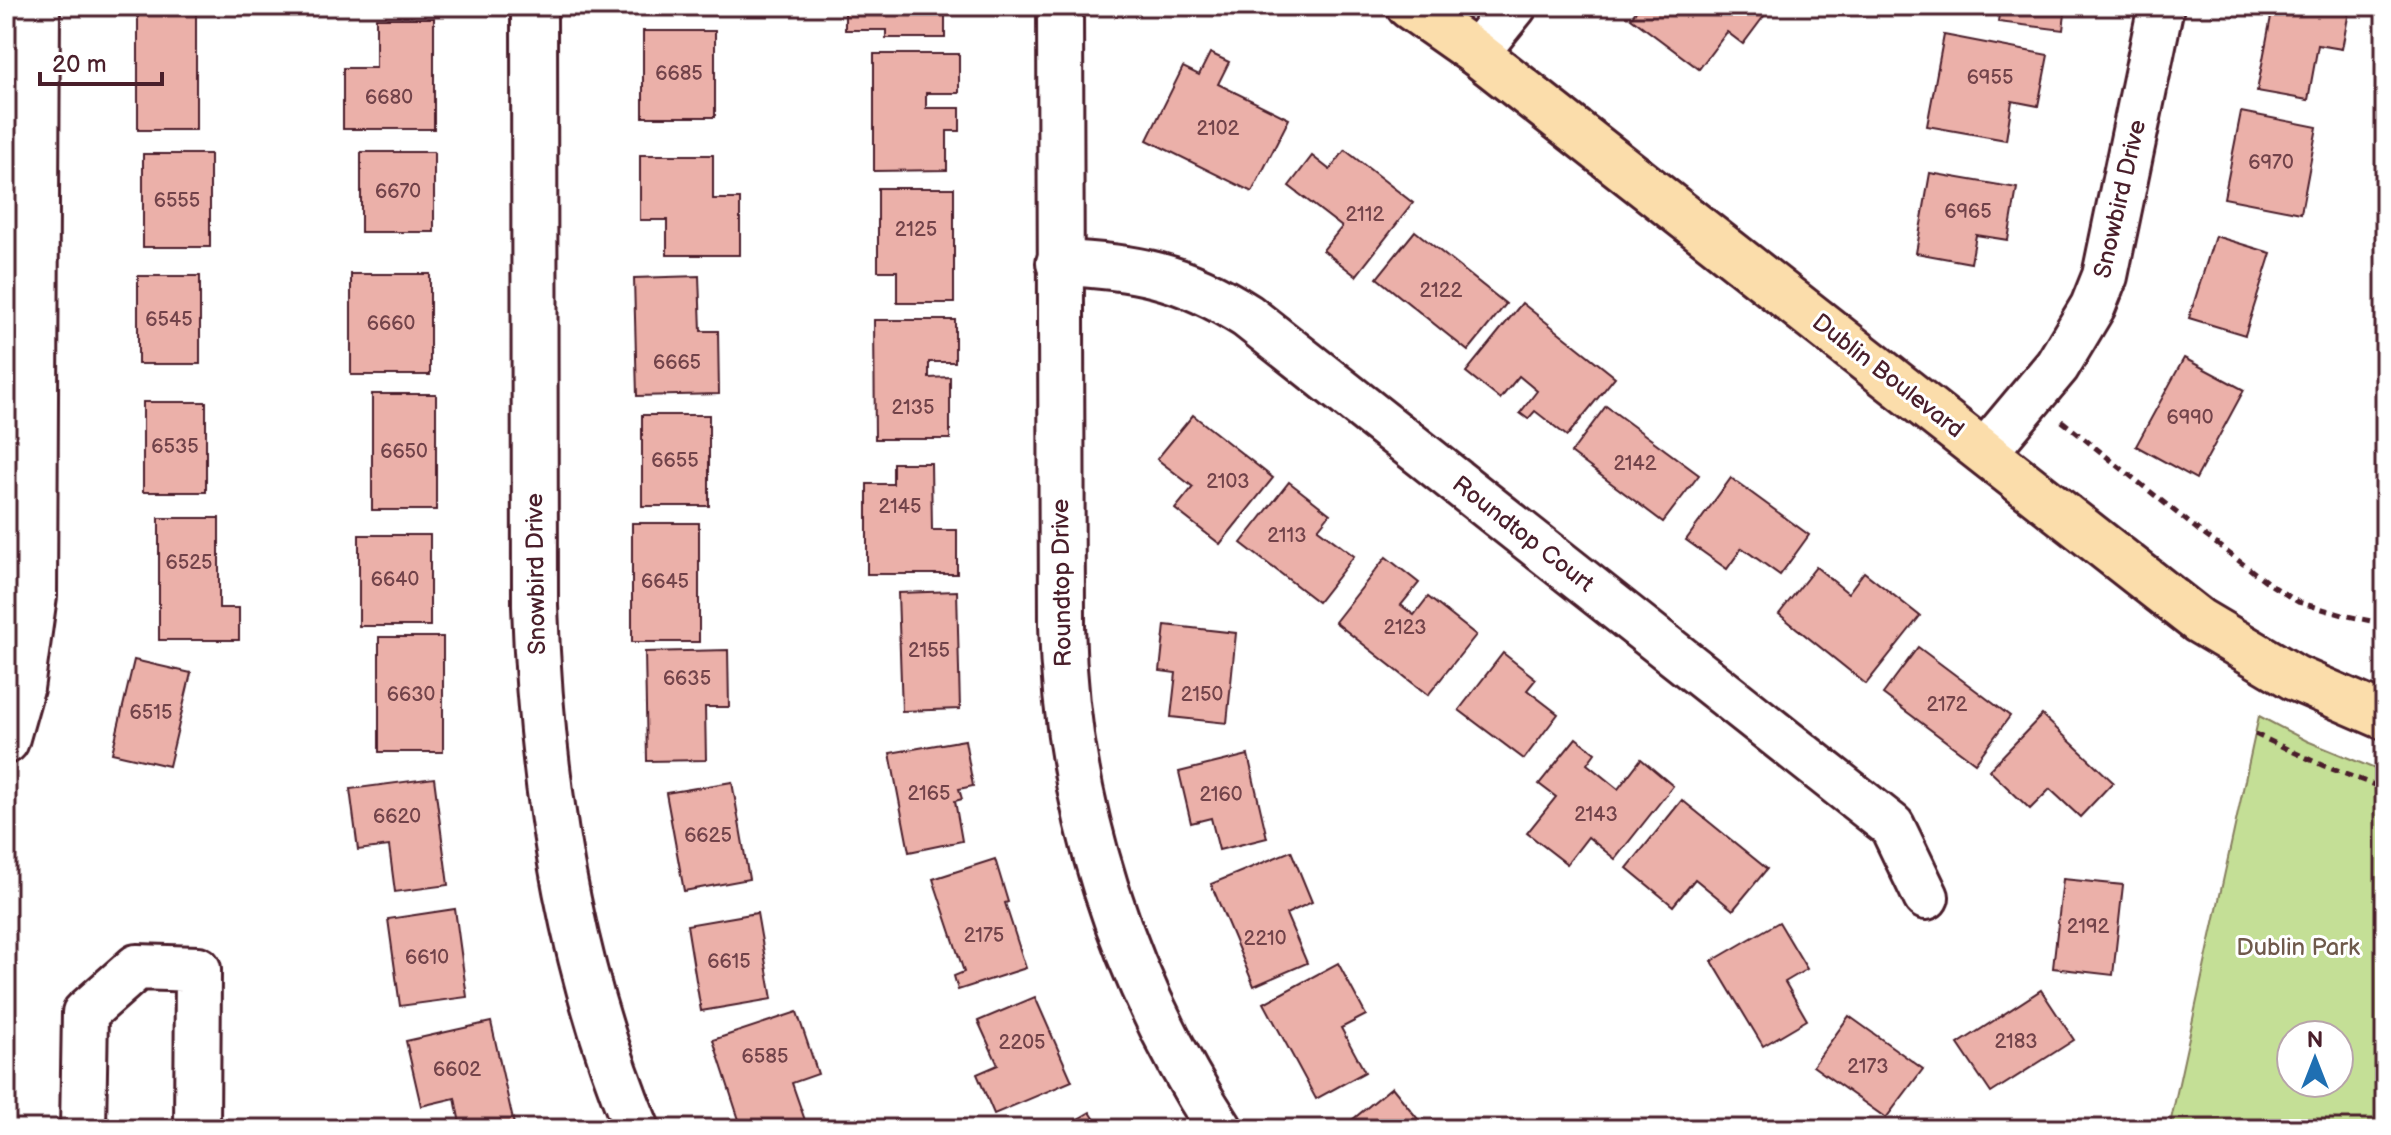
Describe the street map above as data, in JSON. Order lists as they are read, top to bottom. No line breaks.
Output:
{"streets":{"main road":["Dublin Boulevard"],"street":["Snowbird Drive","Roundtop Court","Roundtop Drive"]},"crossings":[["Snowbird Drive","Dublin Boulevard"],["Roundtop Court","Roundtop Drive"]],"parks":["Dublin Park"],"house_numbers":["6685","6955","6680","2102","6970","6670","6555","6965","2112","2125","2122","6545","6660","6665","2135","6990","6535","6650","6655","2142","2103","2145","2113","6525","6640","6645","2123","2155","6635","6630","2150","2172","6515","2165","2160","2143","6620","6625","2192","2175","2210","6610","6615","2183","2205","6585","2173","6602"],"scale_bar":"20 m","north":"top"}
